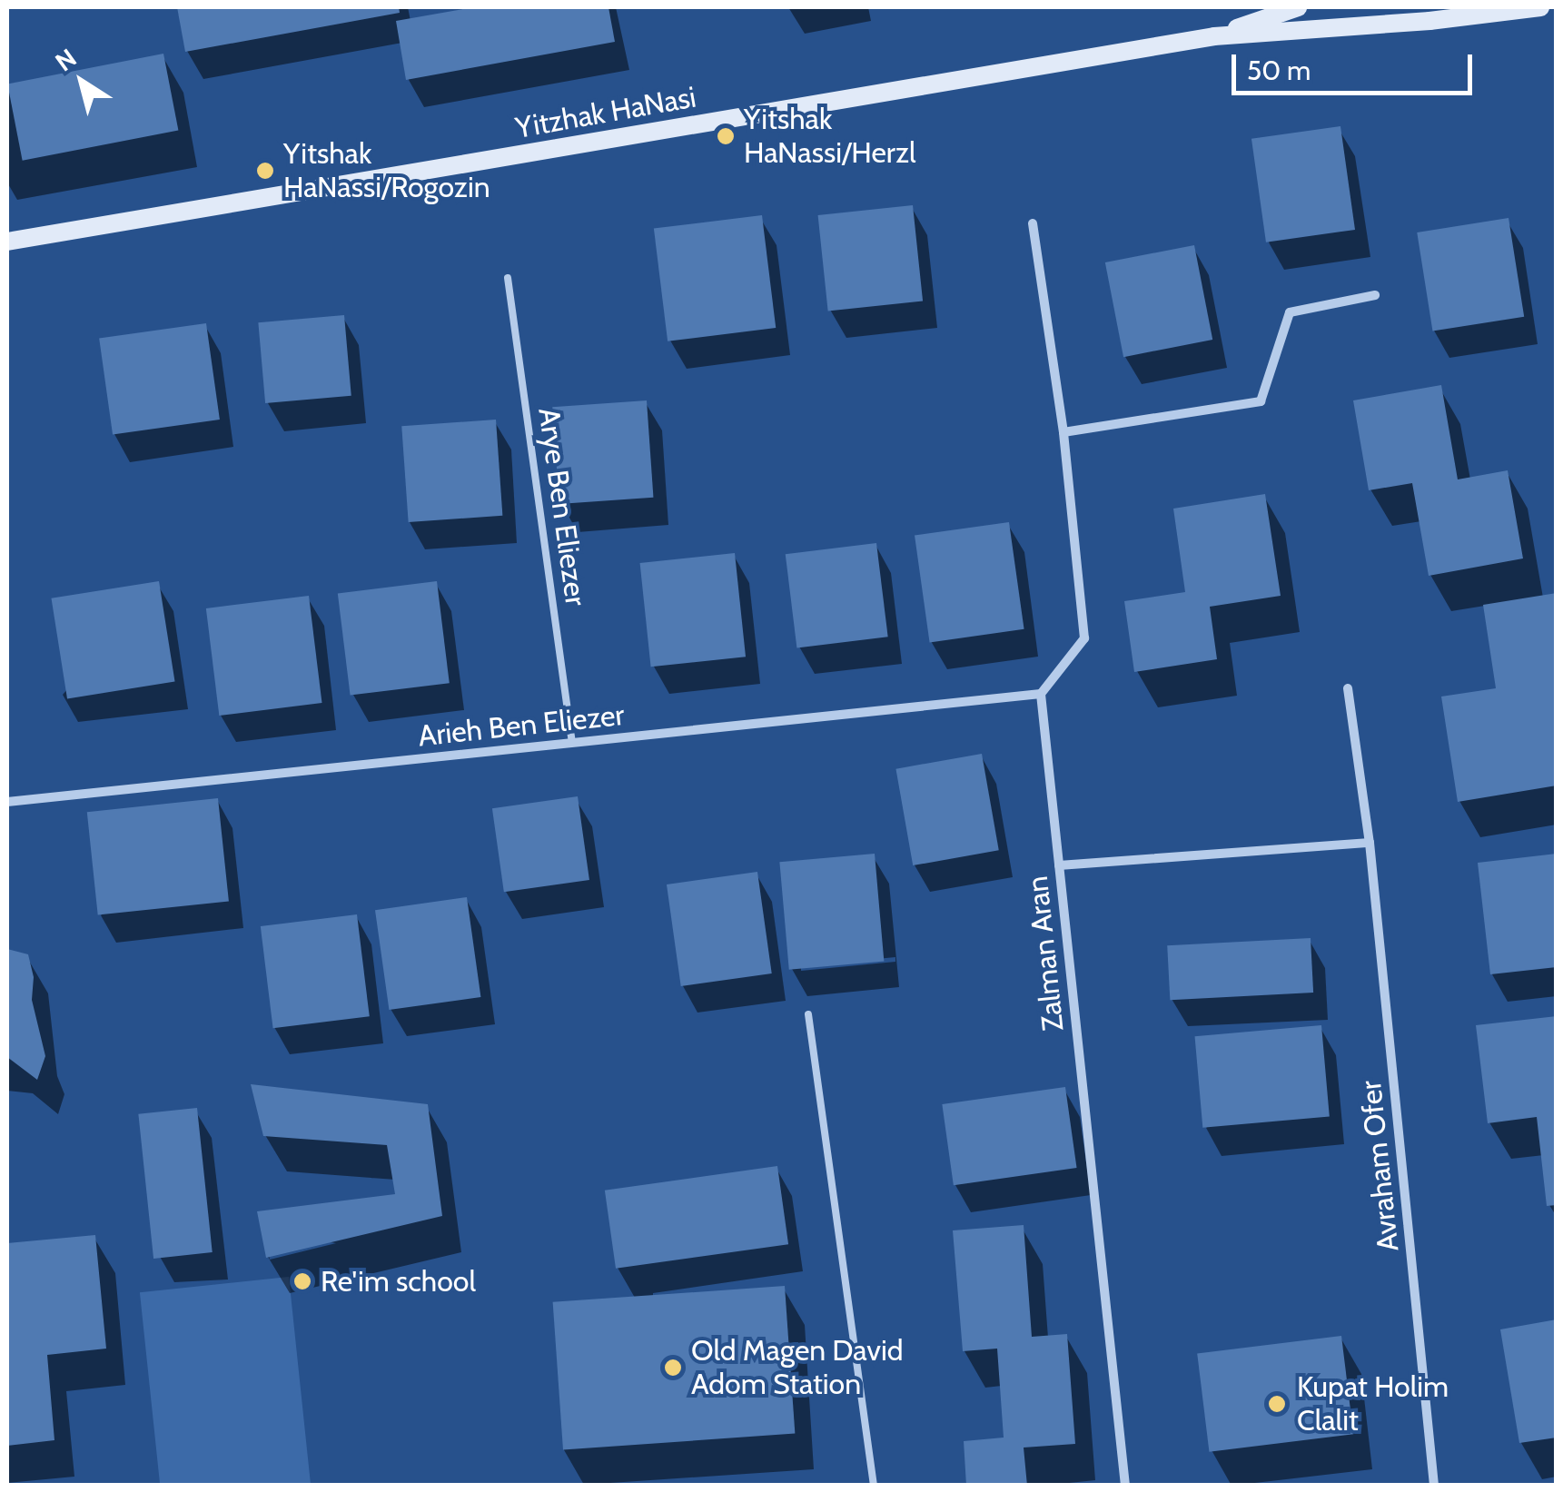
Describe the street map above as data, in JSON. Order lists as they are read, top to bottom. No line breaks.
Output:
{"streets":{"main road":["Yitzhak HaNasi"],"street":["Arieh Ben Eliezer","Zalman Aran","Avraham Ofer"],"lane":["Arye Ben Eliezer"]},"crossings":[["Arye Ben Eliezer","Arieh Ben Eliezer"],["Arieh Ben Eliezer","Zalman Aran"]],"places":["Yitshak HaNassi/Herzl","Yitshak HaNassi/Rogozin","Re'im school","Old Magen David Adom Station","Kupat Holim Clalit"],"scale_bar":"50 m","north":"top left"}
